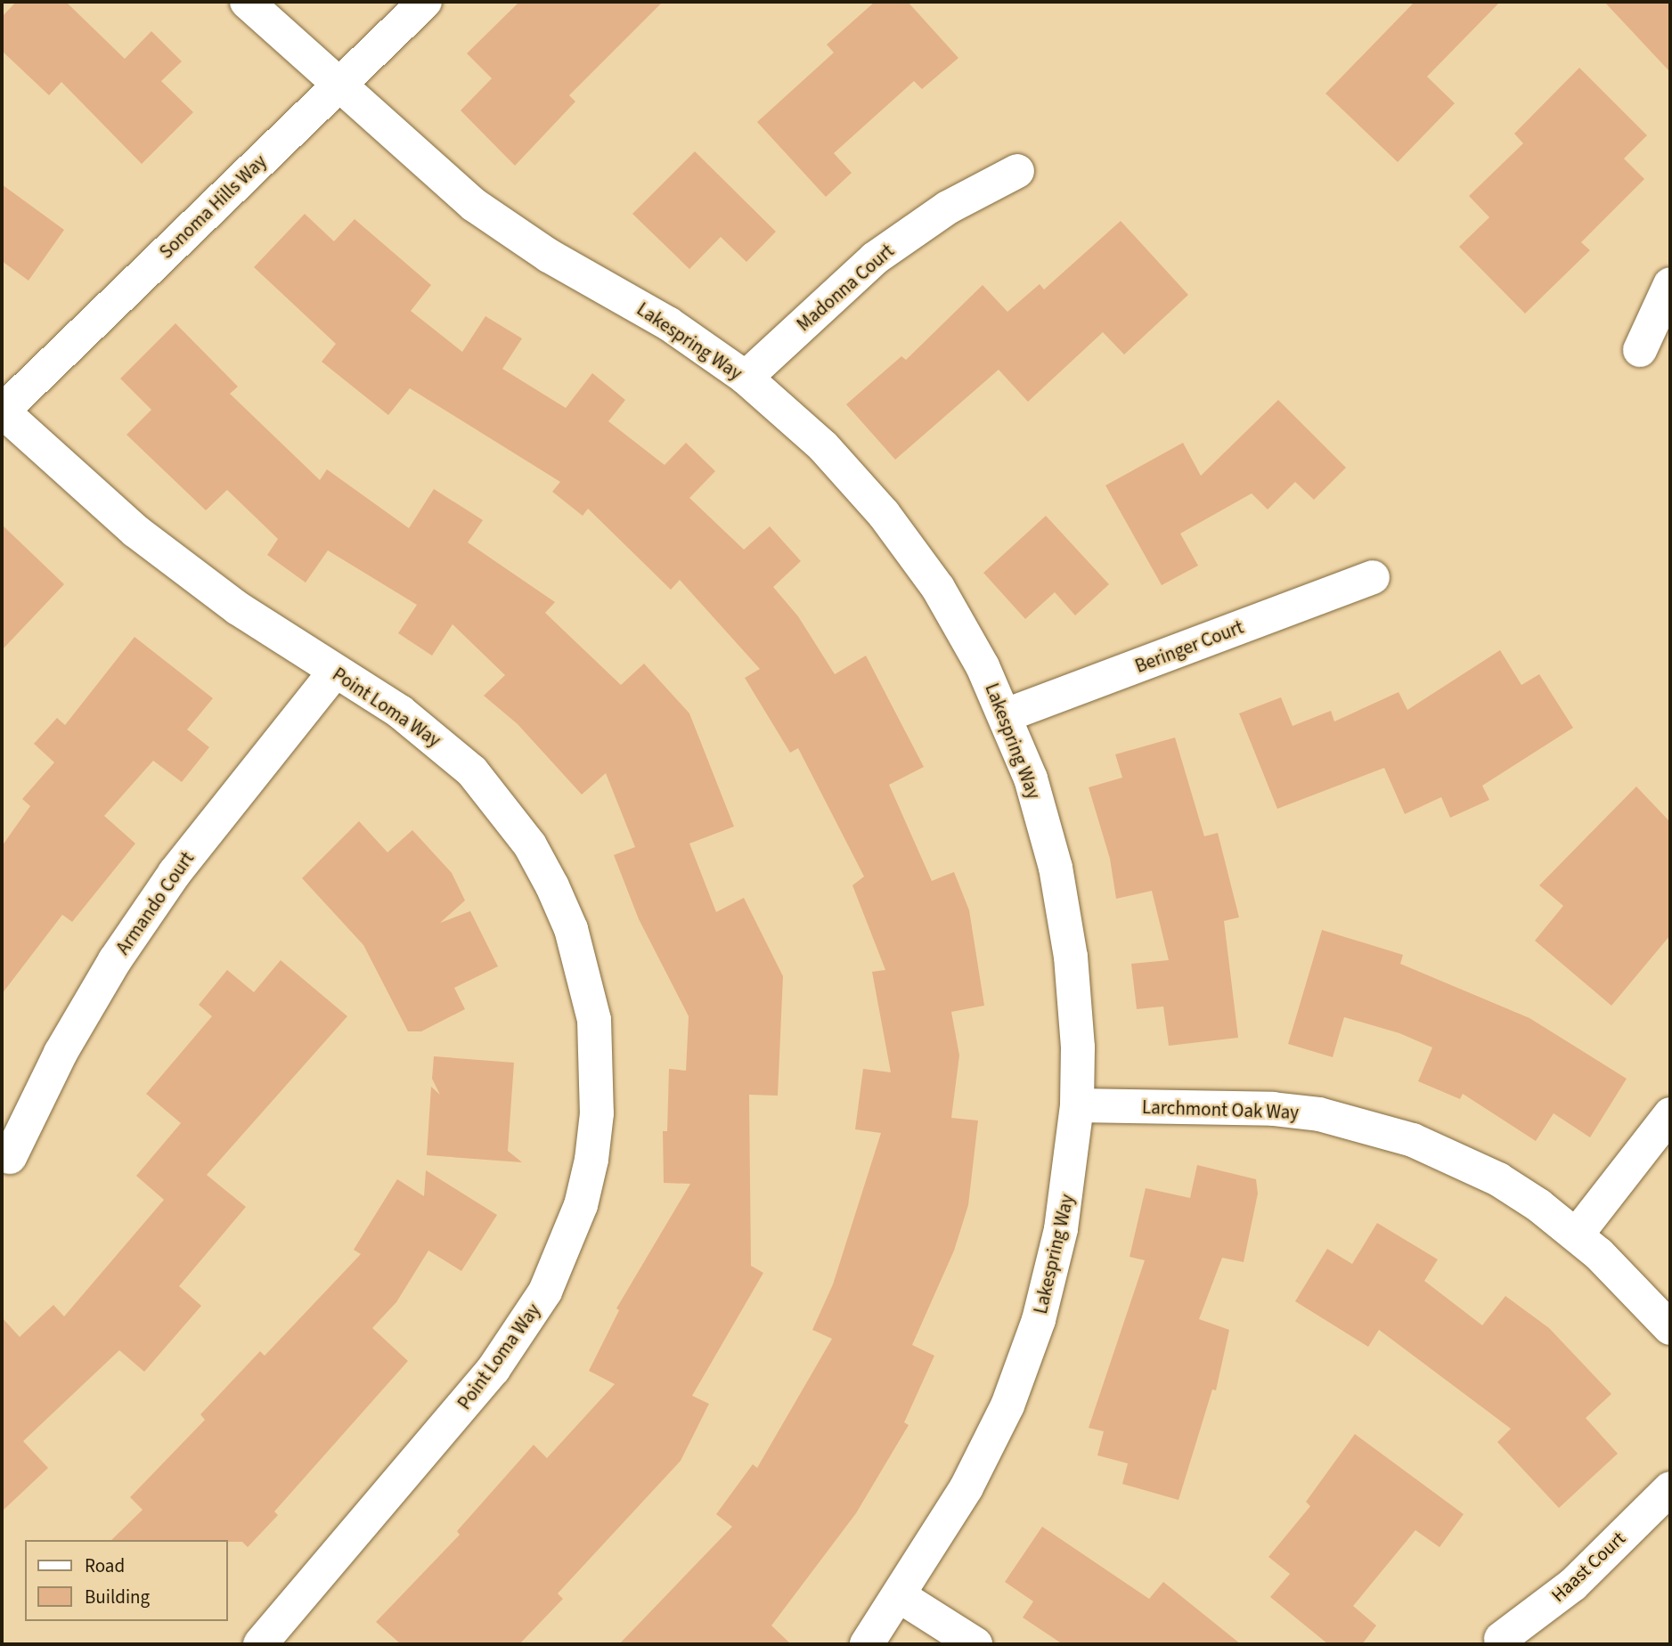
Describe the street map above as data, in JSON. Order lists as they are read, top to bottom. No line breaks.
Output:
{"streets":{"street":["Sonoma Hills Way","Madonna Court","Lakespring Way","Beringer Court","Point Loma Way","Armando Court","Larchmont Oak Way","Haast Court"]},"crossings":[["Sonoma Hills Way","Lakespring Way"],["Sonoma Hills Way","Point Loma Way"],["Madonna Court","Lakespring Way"],["Lakespring Way","Beringer Court"],["Lakespring Way","Larchmont Oak Way"],["Point Loma Way","Armando Court"]],"legend":["Road","Building"]}
